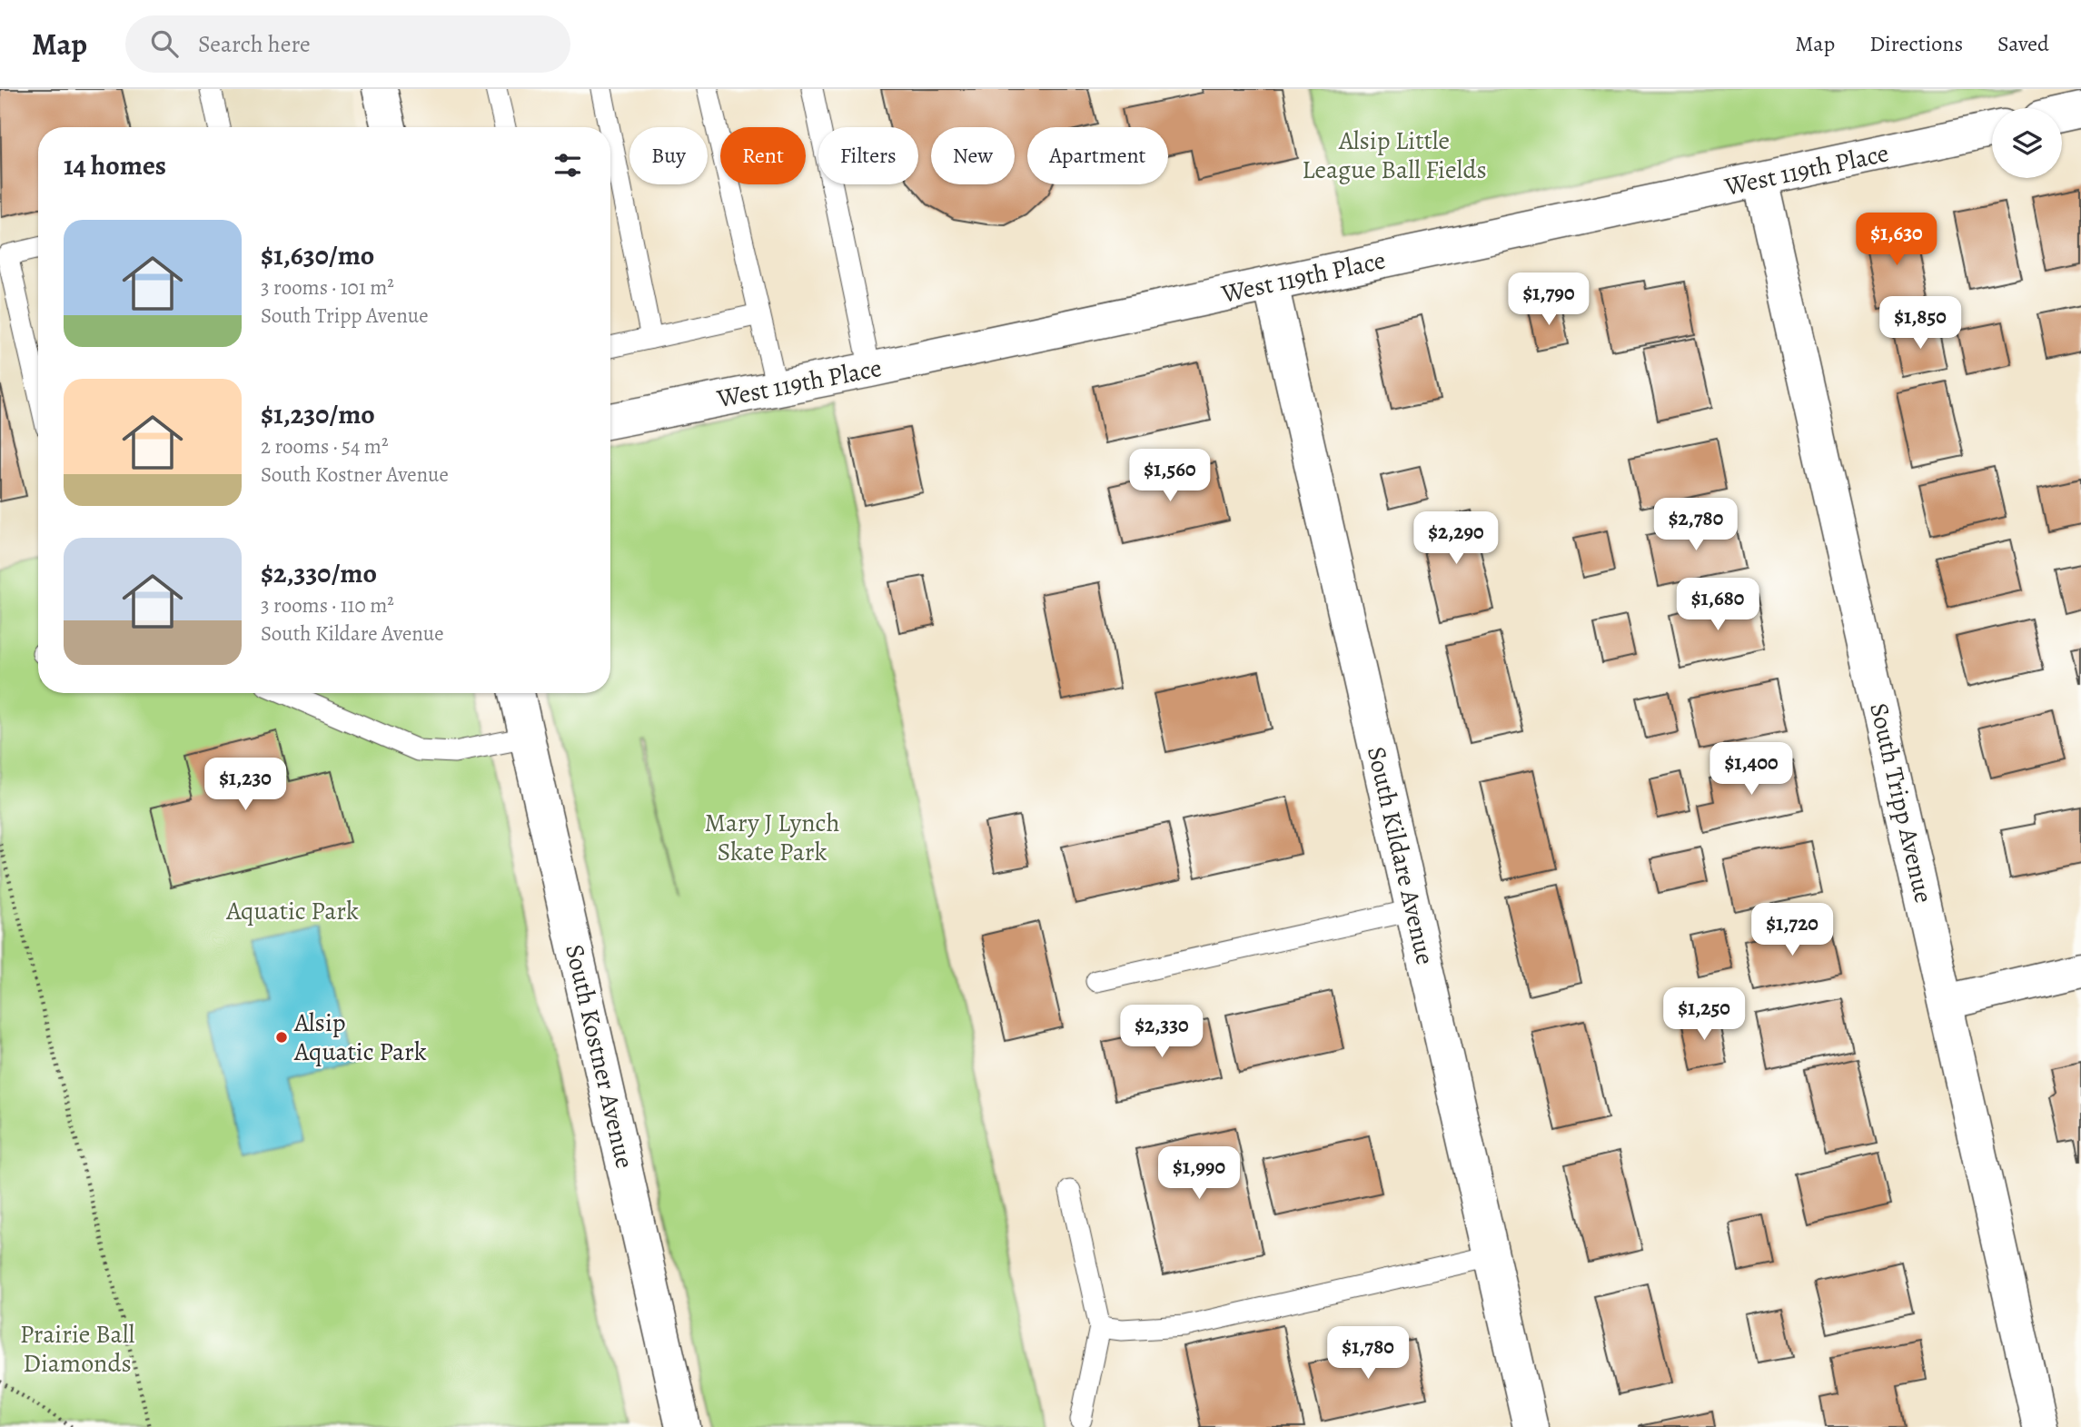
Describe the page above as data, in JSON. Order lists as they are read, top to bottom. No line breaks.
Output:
{"streets":{"street":["West 119th Place","South Tripp Avenue","South Kildare Avenue","South Kostner Avenue"]},"crossings":[["West 119th Place","South Tripp Avenue"],["West 119th Place","South Kildare Avenue"]],"parks":["Alsip Little League Ball Fields","Mary J Lynch Skate Park","Aquatic Park","Prairie Ball Diamonds"],"places":["Alsip Aquatic Park"],"page":{"header":"Map","search":"Search here","nav":["Map","Directions","Saved"],"chip":["Buy","Rent","Filters","New","Apartment"],"heading":"14 homes","list":[{"name":"$1,630/mo","note":"3 rooms · 101 m² · South Tripp Avenue"},{"name":"$1,230/mo","note":"2 rooms · 54 m² · South Kostner Avenue"},{"name":"$2,330/mo","note":"3 rooms · 110 m² · South Kildare Avenue"}],"price":["$1,630","$1,790","$1,850","$1,560","$2,780","$2,290","$1,680","$1,400","$1,230","$1,720","$1,250","$2,330","$1,990","$1,780"]}}
